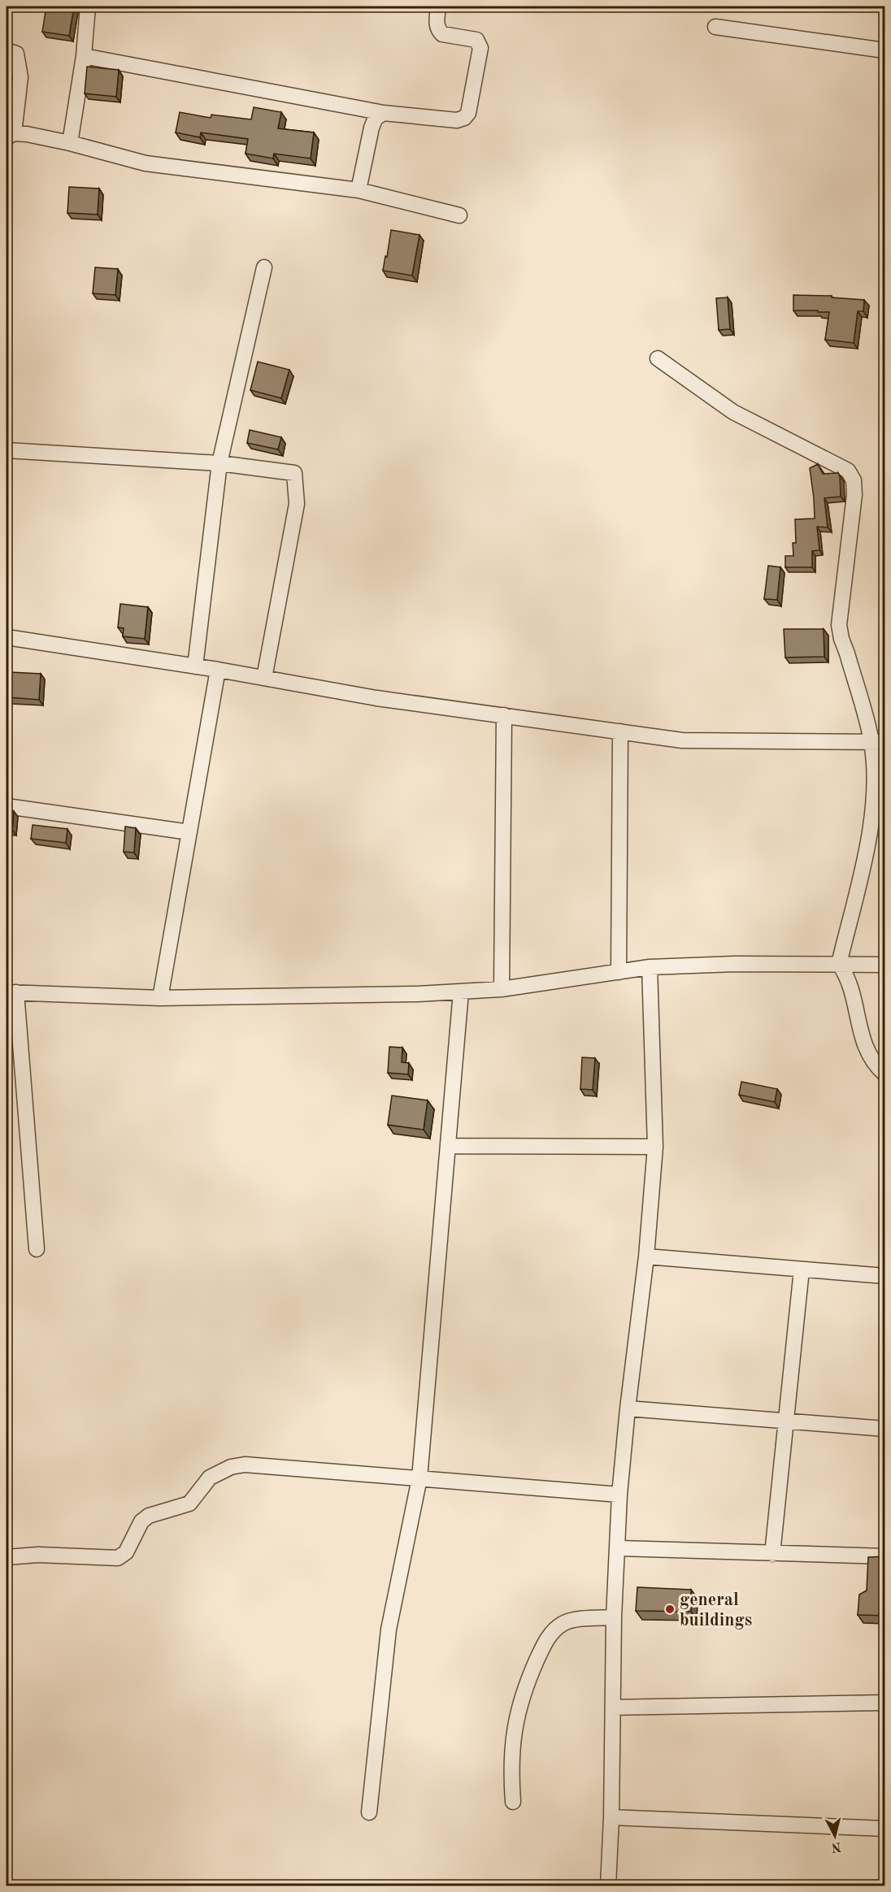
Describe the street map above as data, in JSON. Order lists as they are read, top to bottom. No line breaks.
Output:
{"places":["general buildings"],"north":"bottom"}
